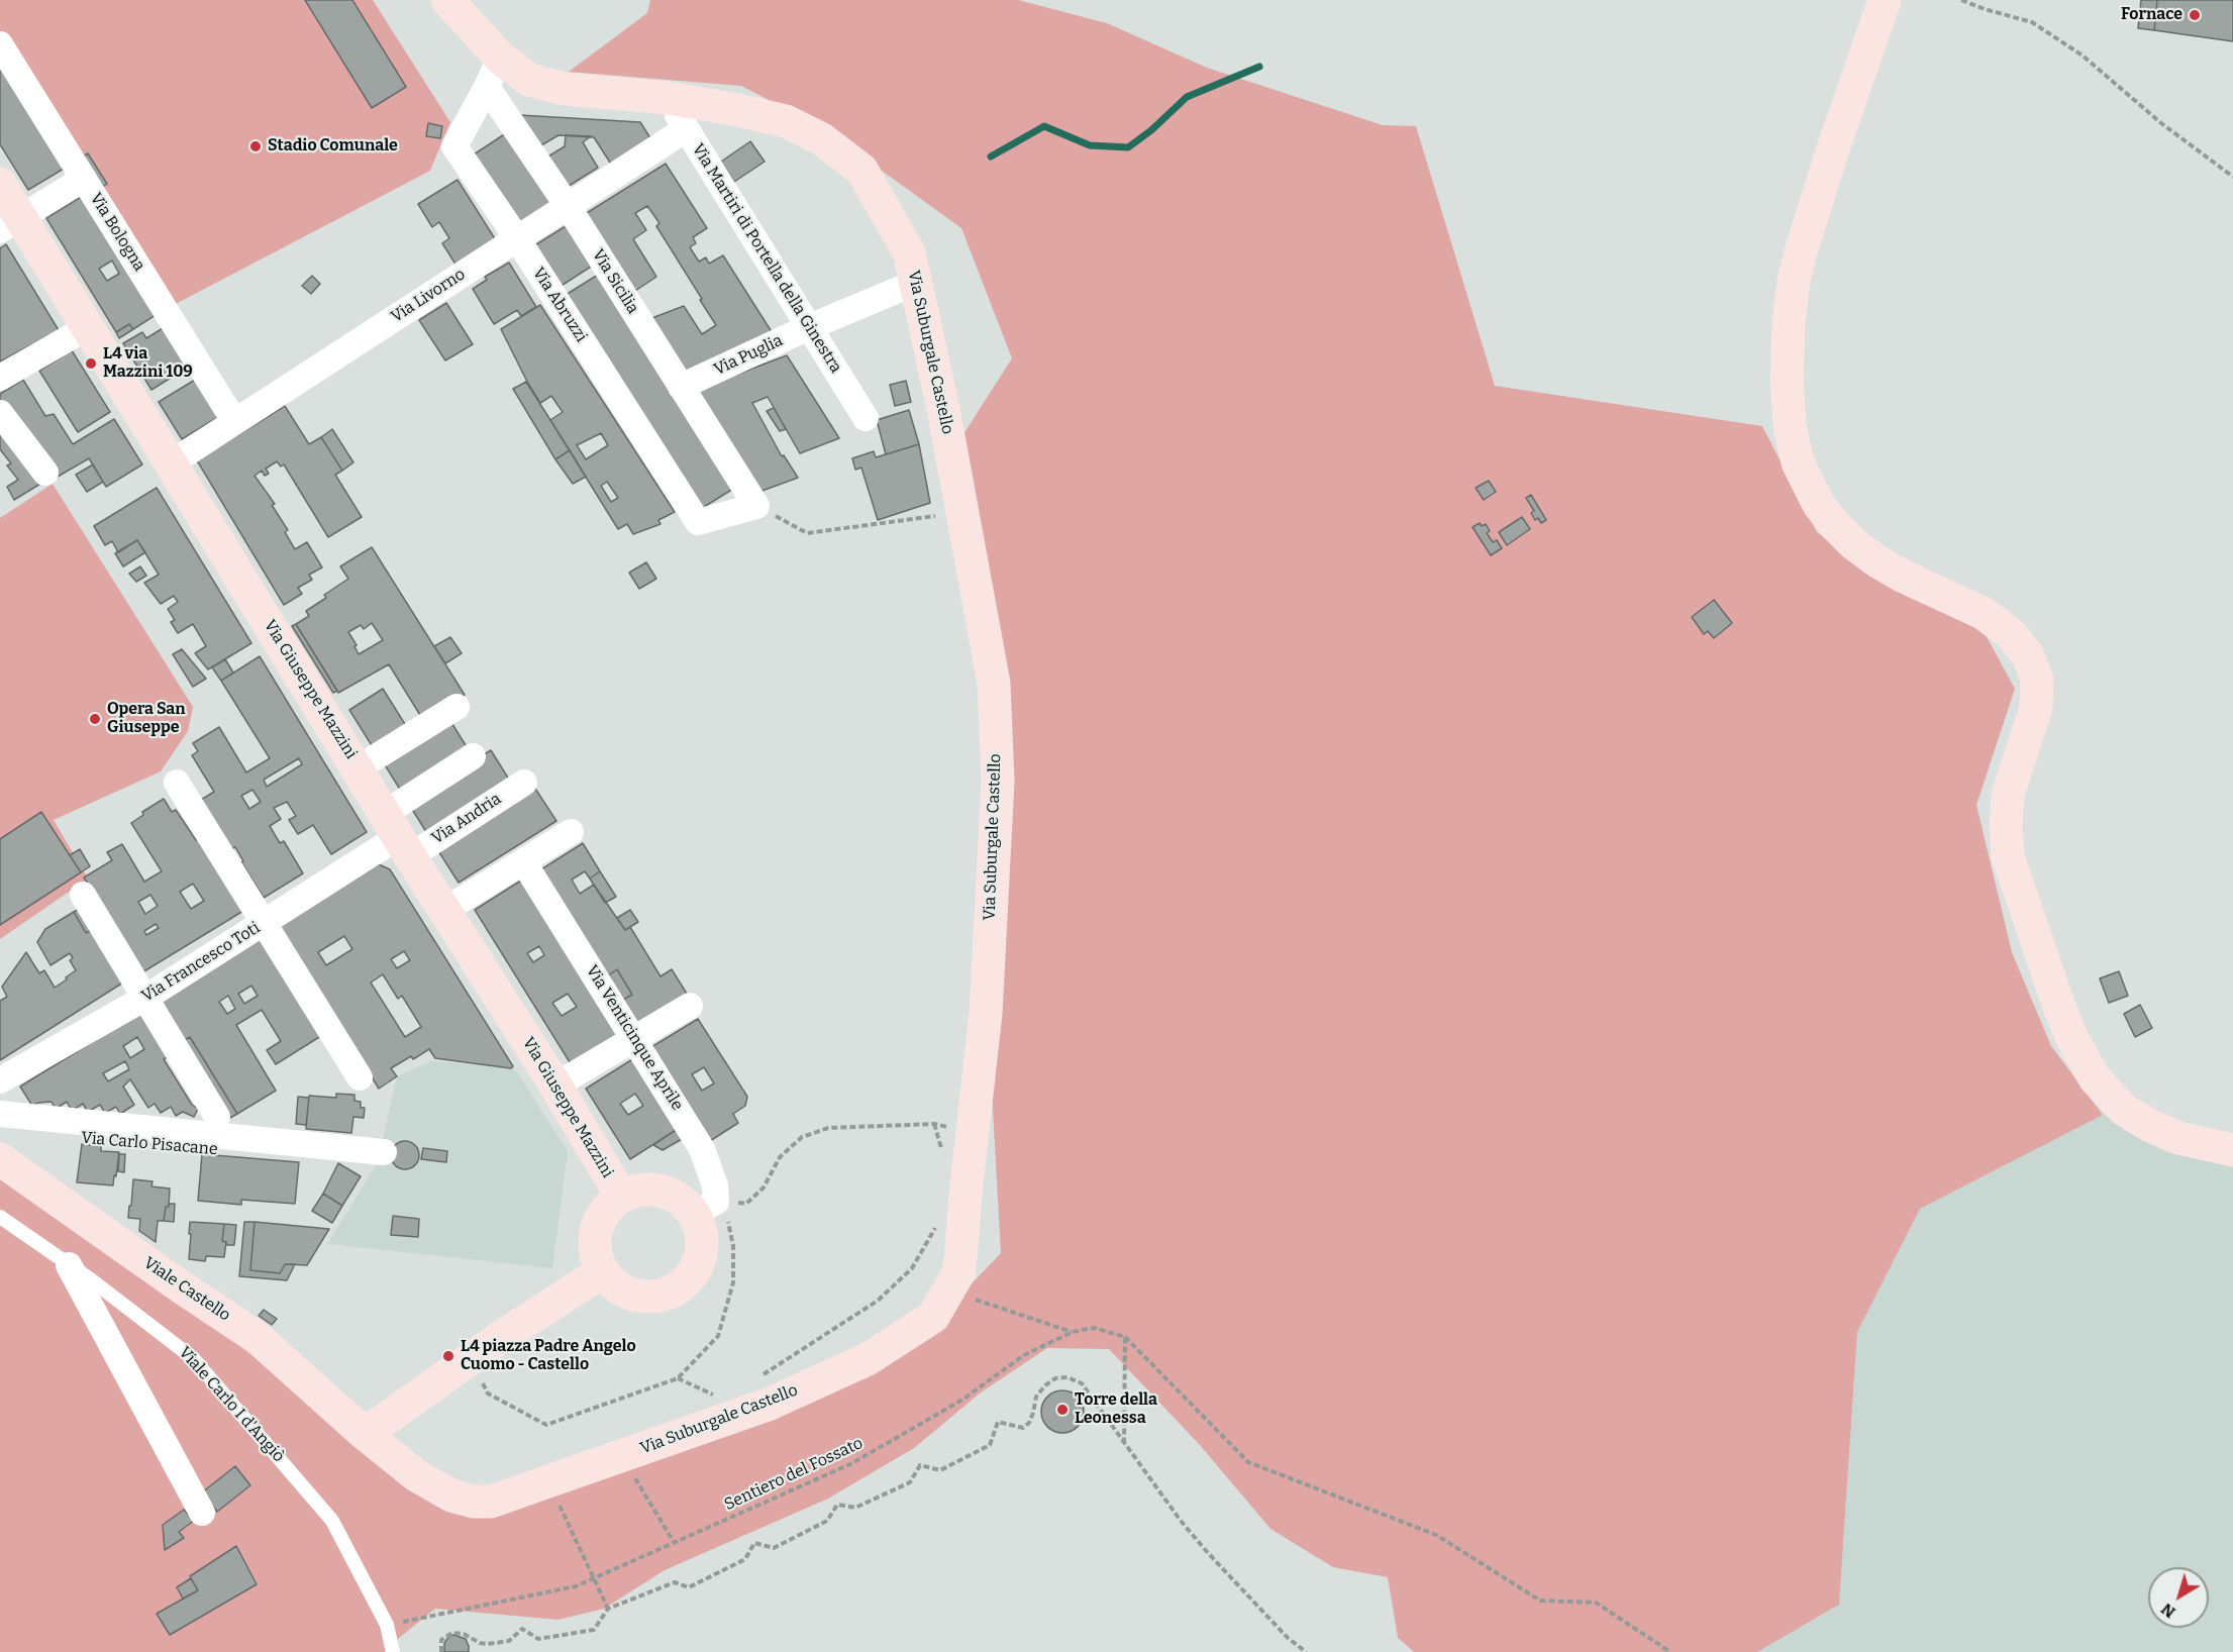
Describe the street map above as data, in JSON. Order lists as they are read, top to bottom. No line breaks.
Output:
{"streets":{"street":["Via Bologna","Via Martiri di Portella della Ginestra","Via Sicilia","Via Livorno","Via Abruzzi","Via Suburgale Castello","Via Puglia","Via Giuseppe Mazzini","Via Andria","Via Francesco Toti","Via Venticinque Aprile","Via Carlo Pisacane","Viale Castello"],"lane":["Viale Carlo I d'Angiò"],"path":["Sentiero del Fossato"]},"crossings":[["Via Bologna","Via Livorno"],["Via Martiri di Portella della Ginestra","Via Livorno"],["Via Martiri di Portella della Ginestra","Via Suburgale Castello"],["Via Martiri di Portella della Ginestra","Via Puglia"],["Via Sicilia","Via Livorno"],["Via Sicilia","Via Abruzzi"],["Via Sicilia","Via Suburgale Castello"],["Via Sicilia","Via Puglia"],["Via Livorno","Via Abruzzi"],["Via Livorno","Via Giuseppe Mazzini"],["Via Abruzzi","Via Suburgale Castello"],["Via Suburgale Castello","Via Puglia"],["Via Suburgale Castello","Viale Castello"],["Via Giuseppe Mazzini","Via Andria"],["Via Giuseppe Mazzini","Via Francesco Toti"],["Via Giuseppe Mazzini","Via Venticinque Aprile"],["Via Andria","Via Francesco Toti"],["Viale Carlo I d'Angiò","Sentiero del Fossato"]],"places":["Fornace","Stadio Comunale","L4 via Mazzini 109","Opera San Giuseppe","L4 piazza Padre Angelo Cuomo - Castello","Torre della Leonessa"],"north":"bottom left"}
